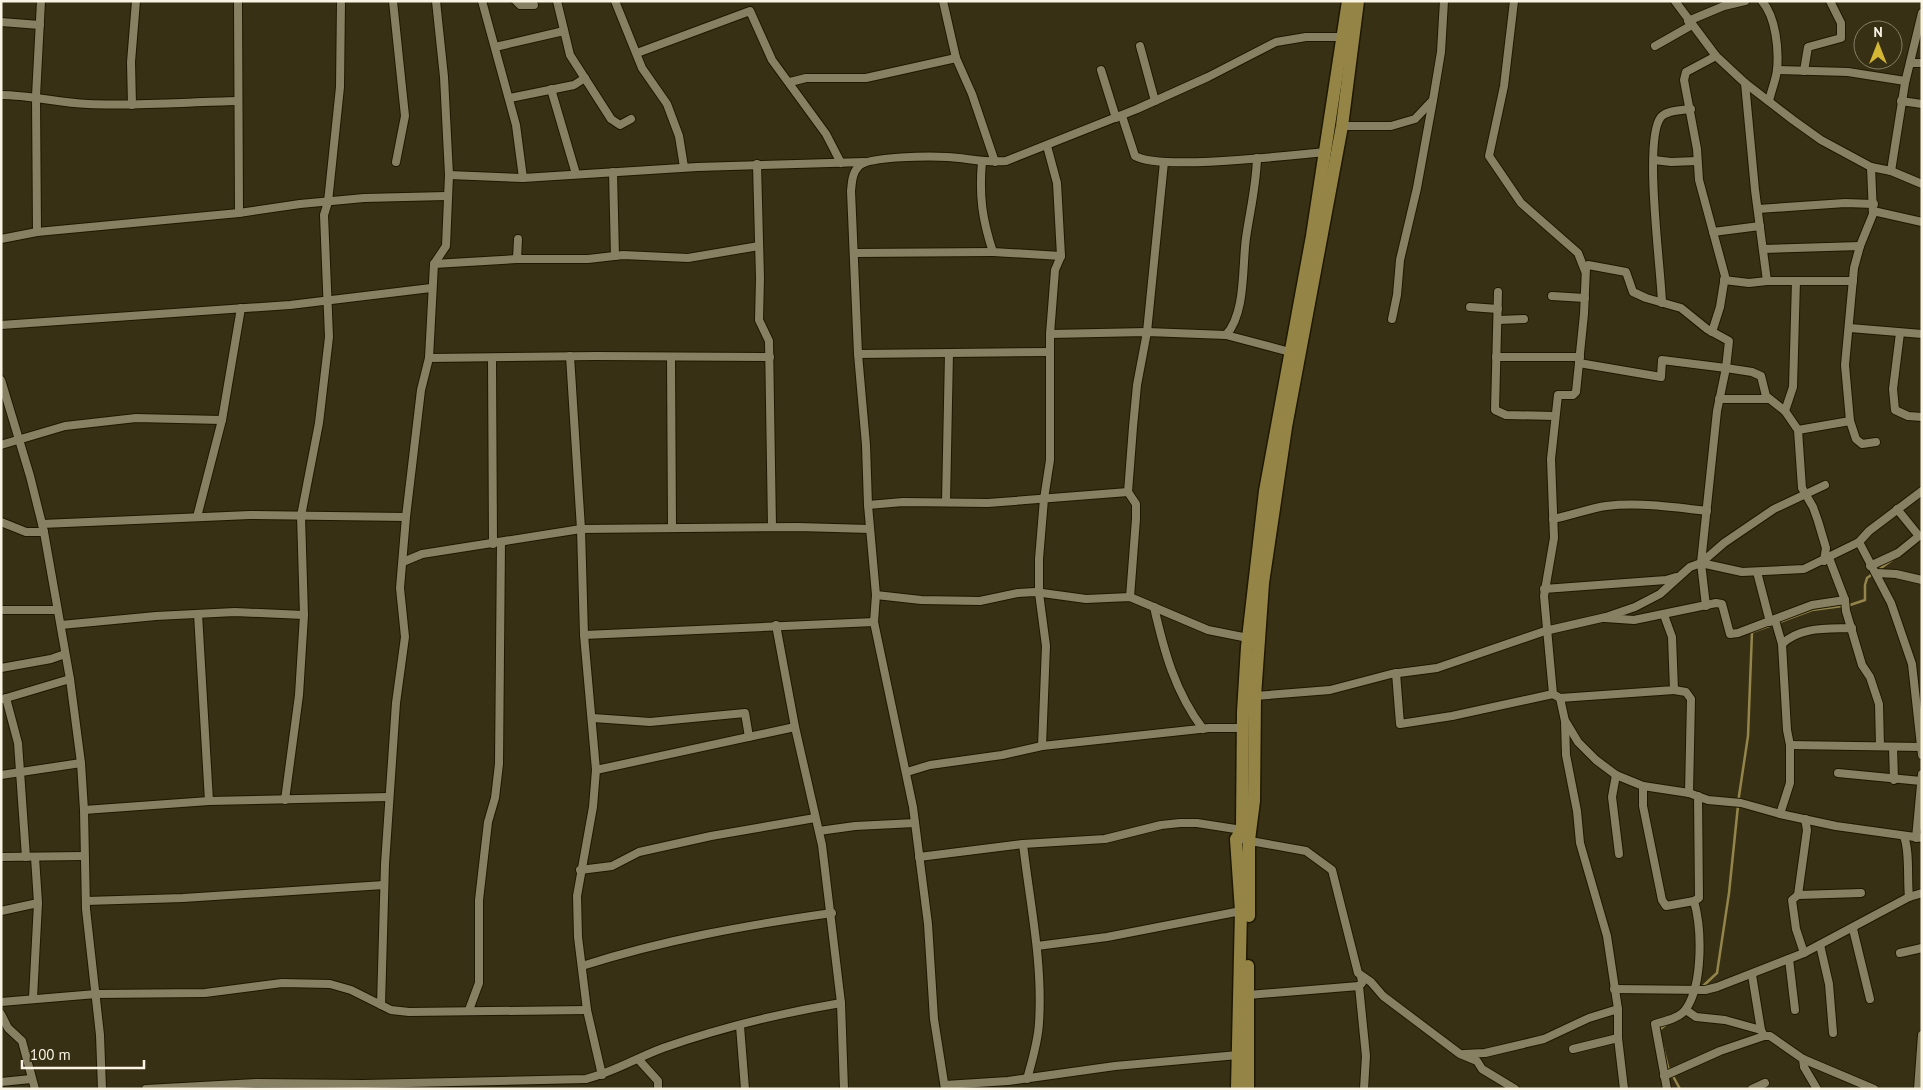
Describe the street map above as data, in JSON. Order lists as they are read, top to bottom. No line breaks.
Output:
{"scale_bar":"100 m","north":"top"}
